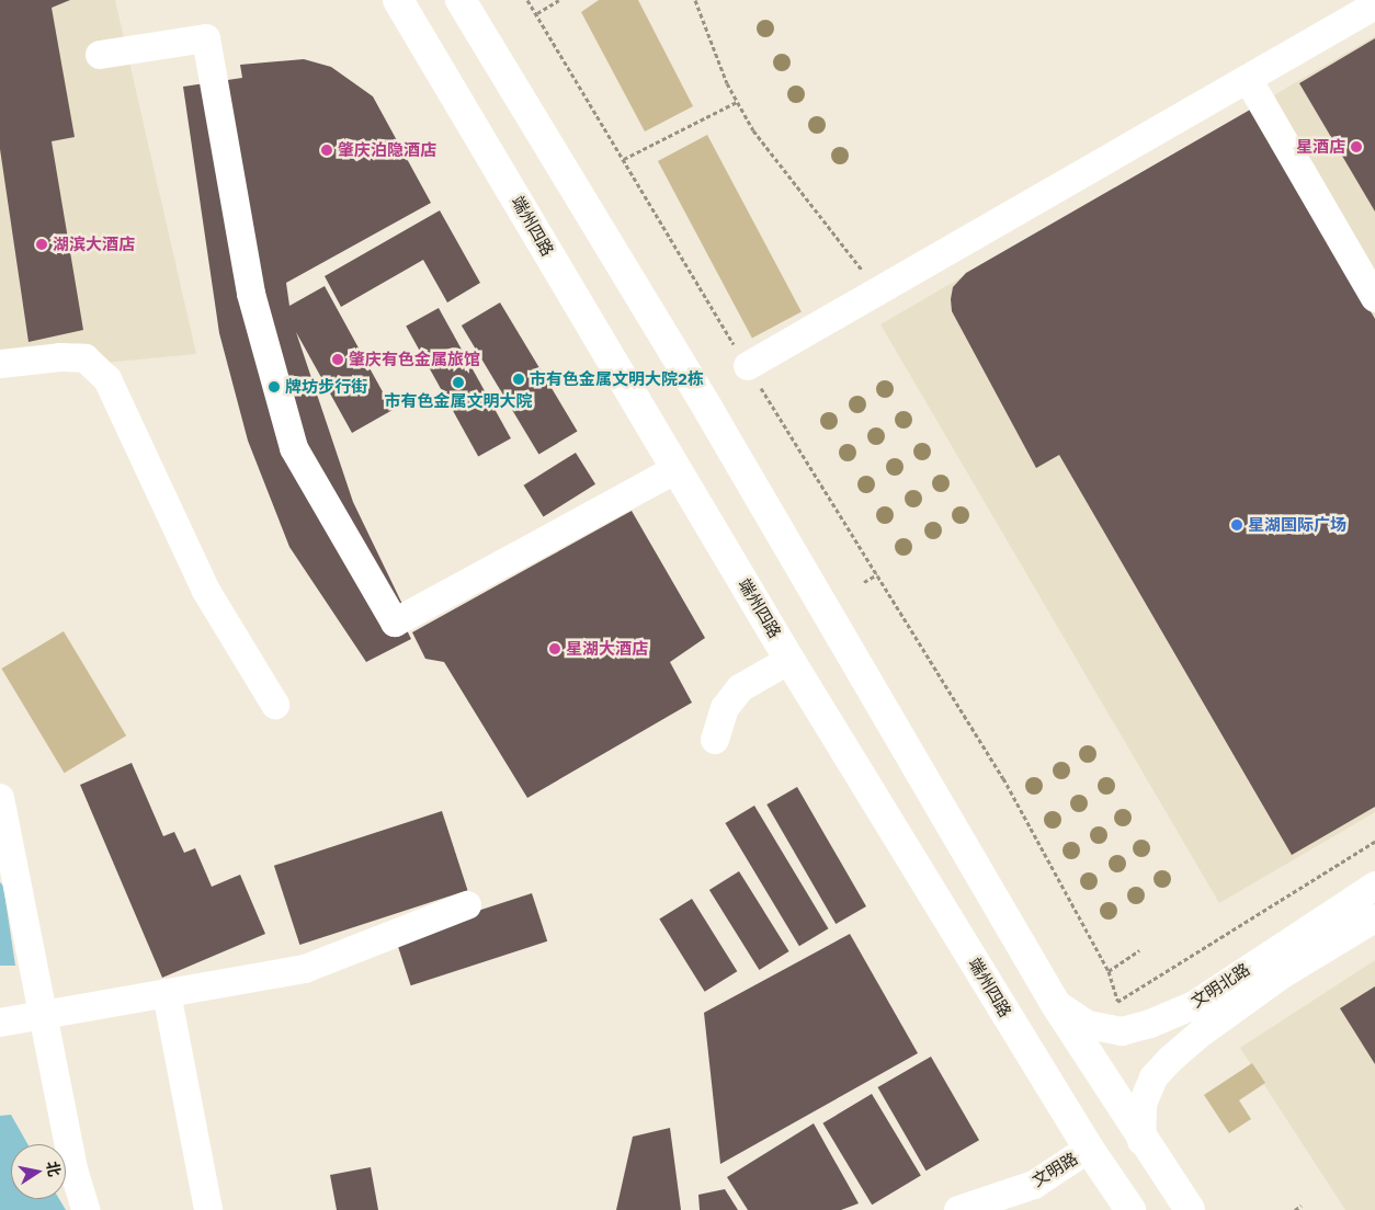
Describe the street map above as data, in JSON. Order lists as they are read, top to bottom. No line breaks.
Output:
{"streets":{"main road":["端州四路"],"street":["文明北路","文明路"]},"crossings":[["端州四路","文明路"]],"places":["星酒店","肇庆泊隐酒店","湖滨大酒店","肇庆有色金属旅馆","市有色金属文明大院2栋","市有色金属文明大院","牌坊步行街","星湖国际广场","星湖大酒店"],"north":"right"}
